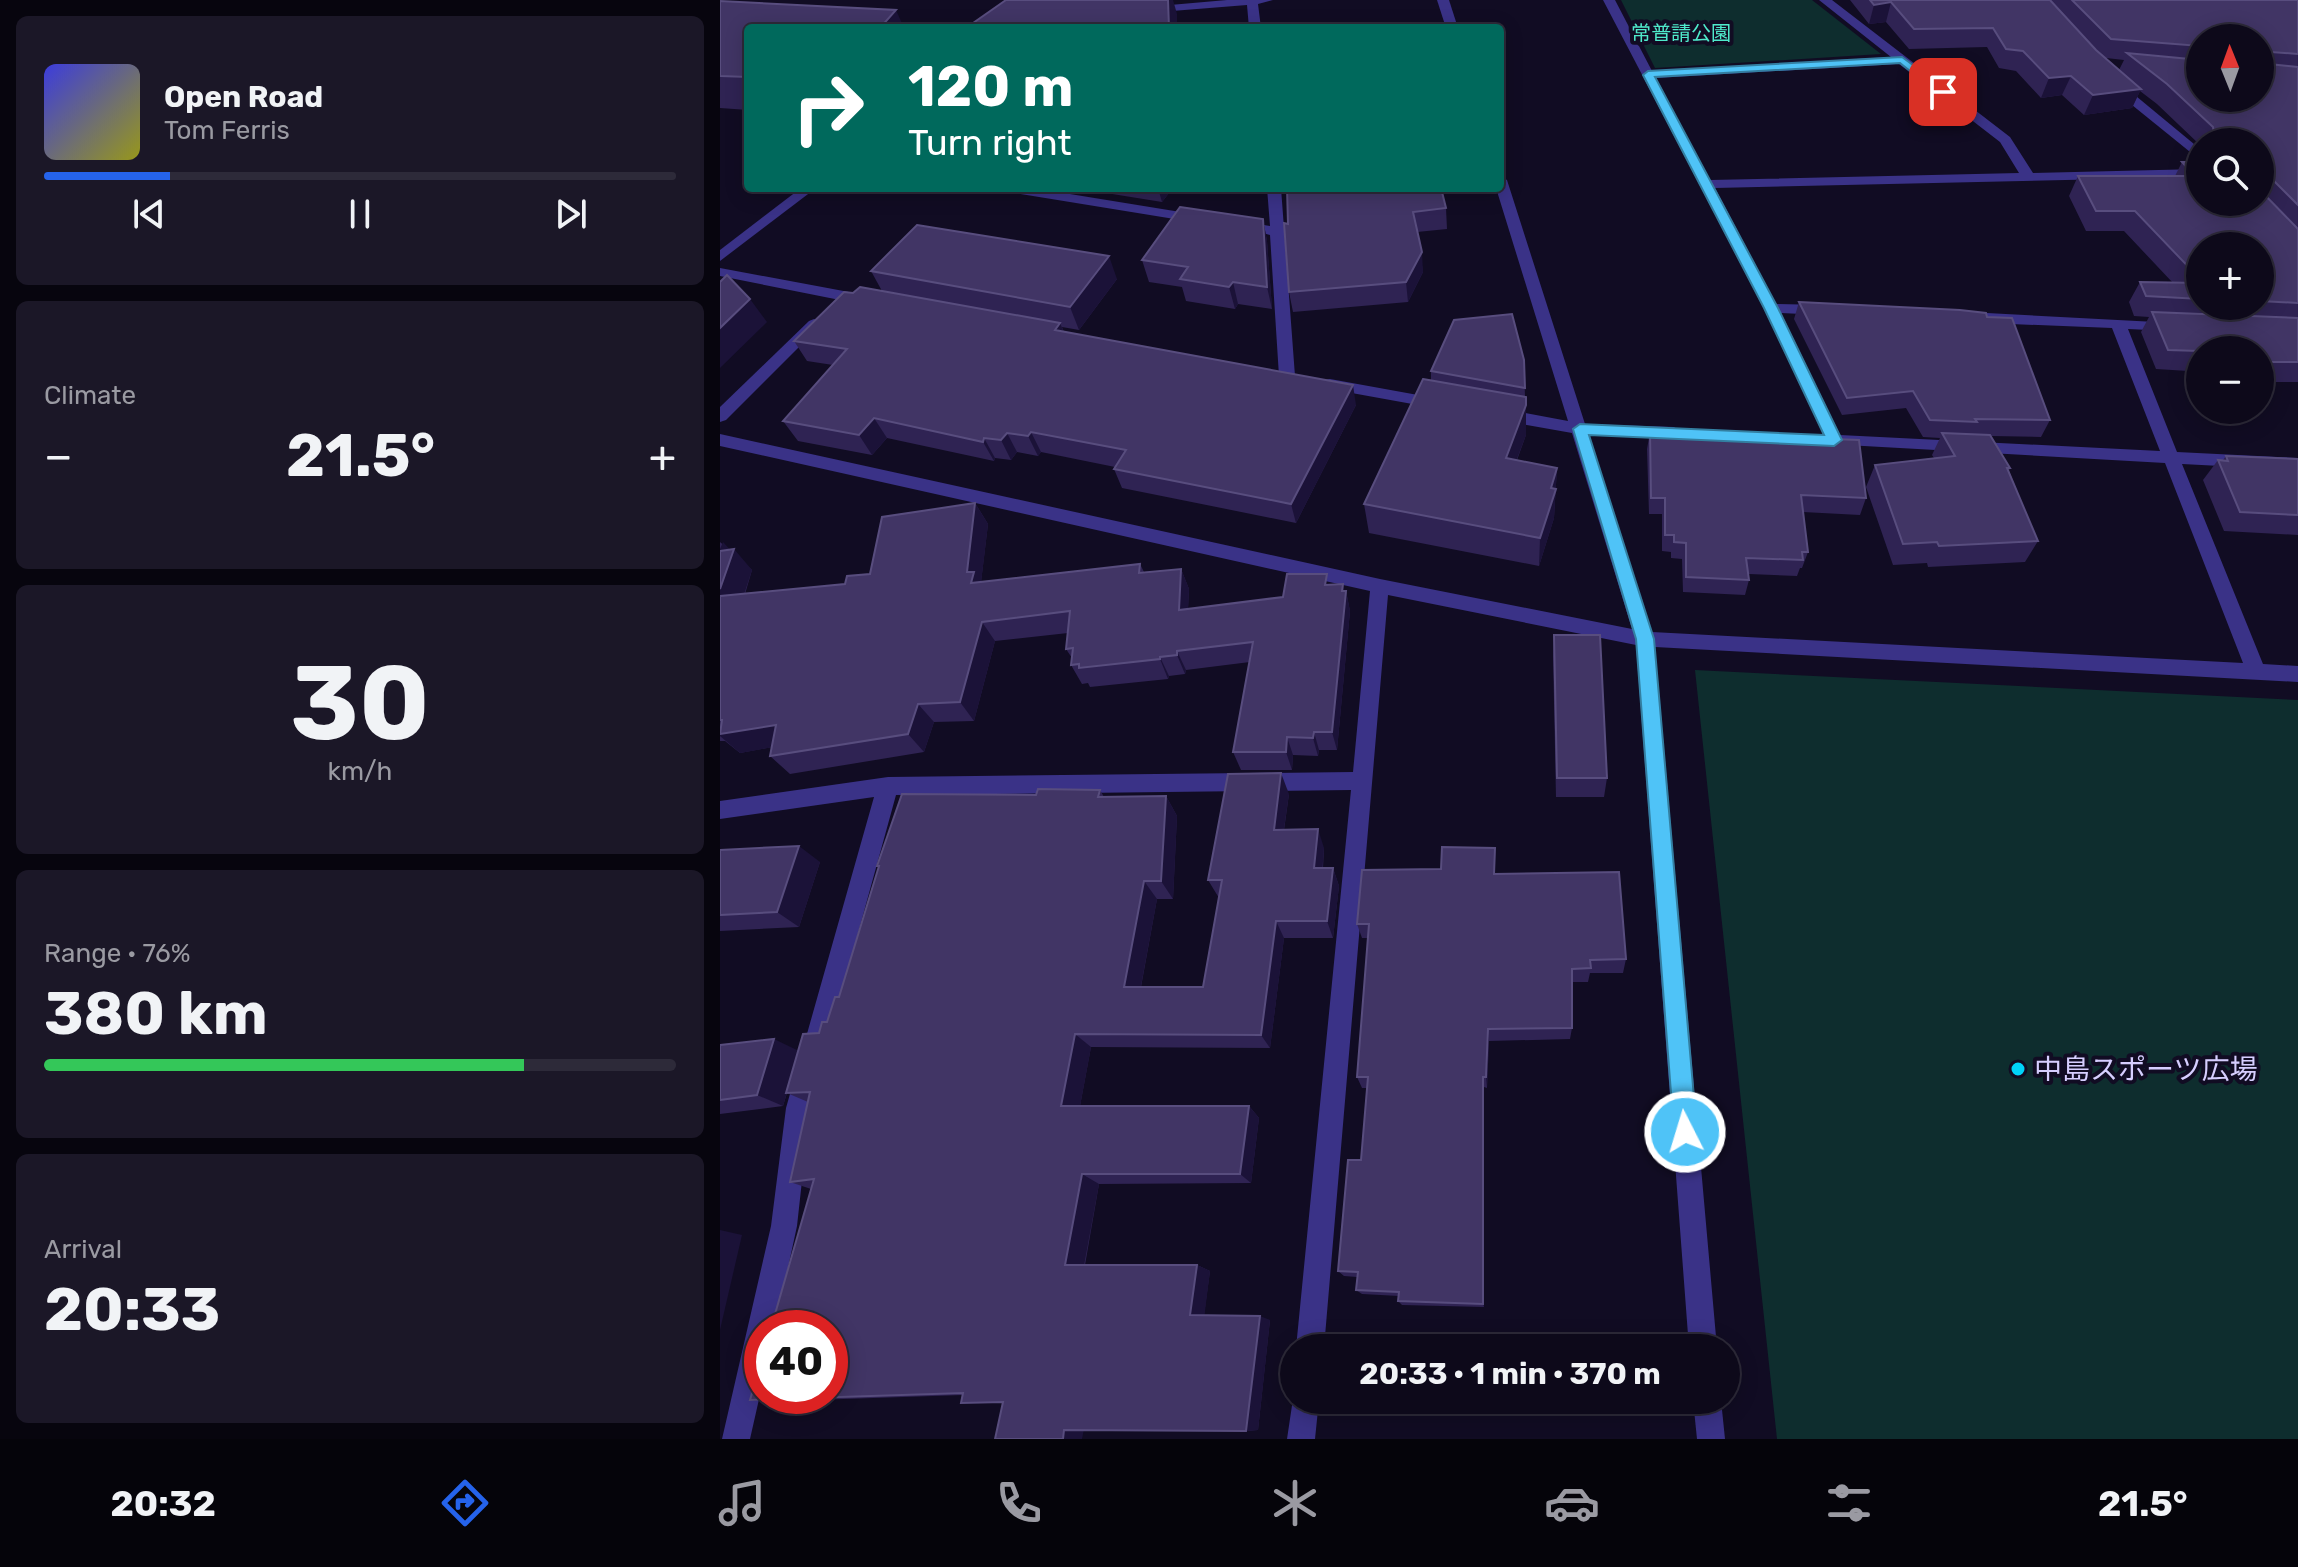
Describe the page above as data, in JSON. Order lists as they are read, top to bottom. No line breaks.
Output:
{"parks":["常普請公園"],"places":["中島スポーツ広場"],"north":"top","page":{"map_buttons":["+","−"],"turn":["120 m","Turn right"],"song":["Open Road","Tom Ferris"],"tile":["Climate",["30","km/h"],["Range · 76%","380 km"],["Arrival","20:33"]],"heat":["−","21.5°","+"],"limit":"40","trip":"20:33 · 1 min · 370 m","tabs":["20:32","21.5°"]}}
